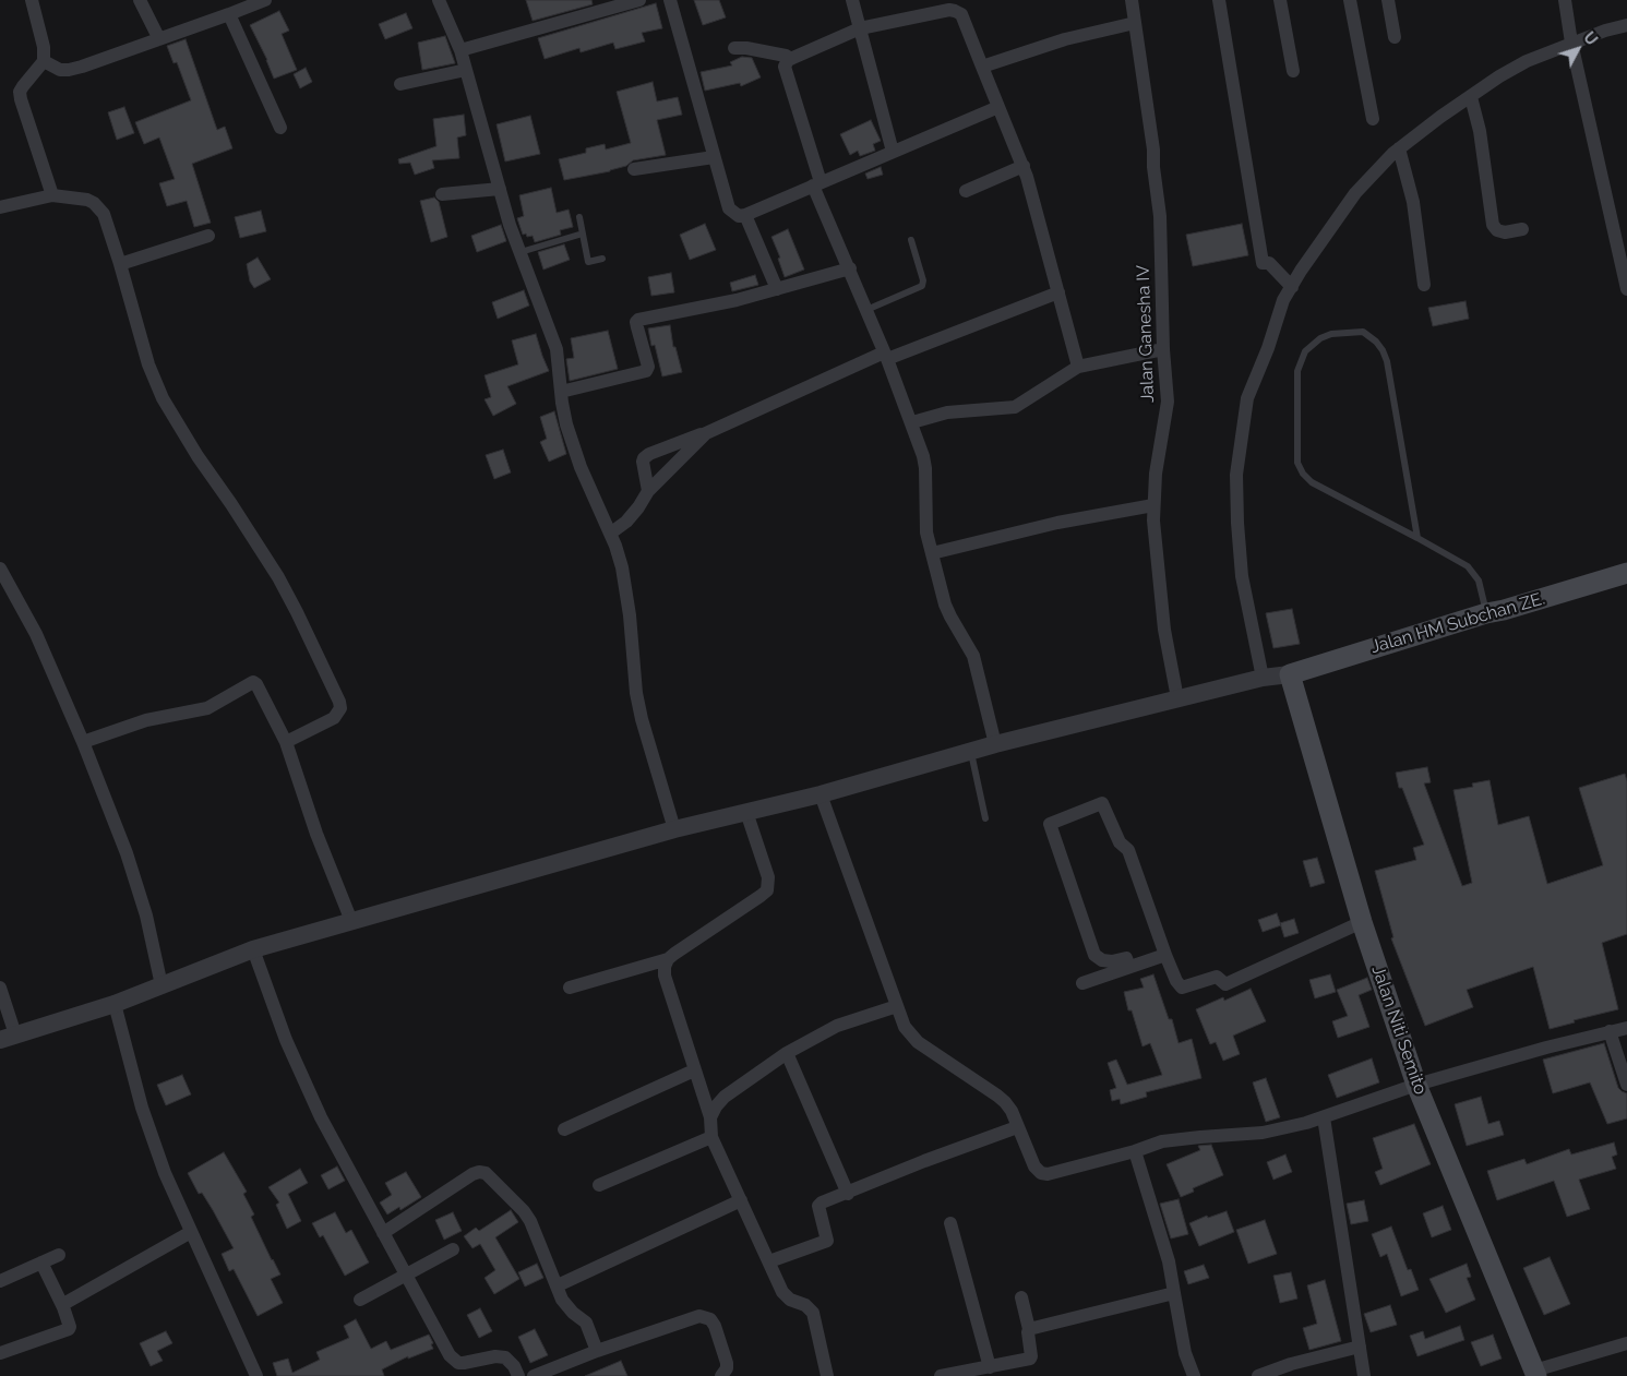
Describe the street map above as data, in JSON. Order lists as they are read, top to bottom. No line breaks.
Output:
{"streets":{"main road":["Jalan HM Subchan ZE.","Jalan Niti Semito"],"street":["Jalan Ganesha IV"]},"crossings":[["Jalan HM Subchan ZE.","Jalan Niti Semito"]],"north":"top right"}
